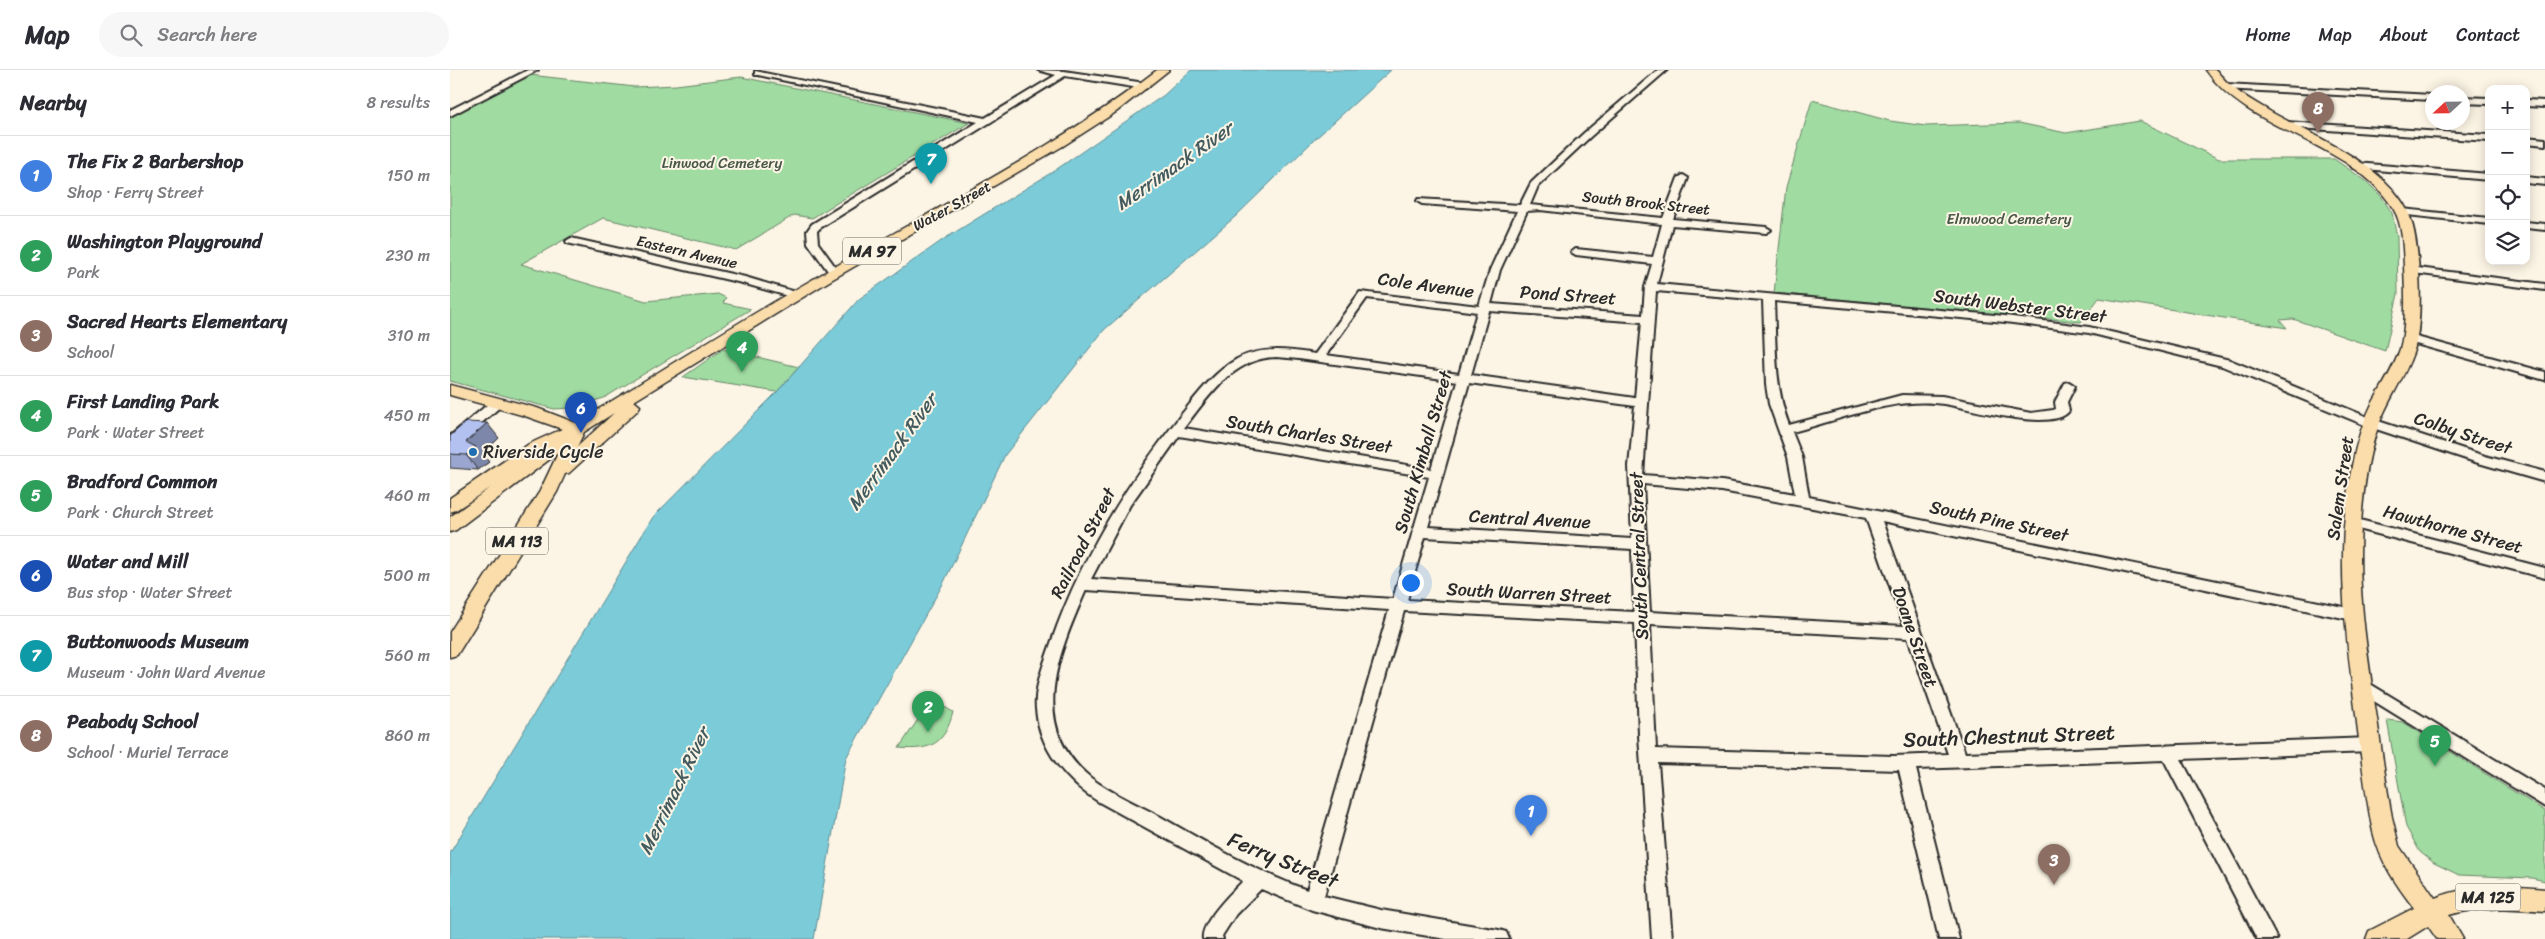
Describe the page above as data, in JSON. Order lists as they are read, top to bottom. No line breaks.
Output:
{"streets":{"main road":["Water Street","MA 97","Salem Street","MA 113","MA 125"],"street":["South Brook Street","Eastern Avenue","Cole Avenue","Pond Street","South Webster Street","Colby Street","South Charles Street","South Kimball Street","Central Avenue","South Pine Street","Hawthorne Street","Railroad Street","South Central Street","South Warren Street","Doane Street","South Chestnut Street","Ferry Street"]},"crossings":[["South Brook Street","South Kimball Street"],["South Brook Street","South Central Street"],["Water Street","MA 97"],["Water Street","Eastern Avenue"],["Cole Avenue","Pond Street"],["Cole Avenue","South Kimball Street"],["Cole Avenue","Railroad Street"],["Pond Street","South Kimball Street"],["Pond Street","South Central Street"],["South Webster Street","Colby Street"],["South Webster Street","Salem Street"],["South Webster Street","South Central Street"],["Colby Street","Salem Street"],["South Charles Street","South Kimball Street"],["South Charles Street","Railroad Street"],["South Kimball Street","Central Avenue"],["South Kimball Street","South Warren Street"],["South Kimball Street","Ferry Street"],["Salem Street","South Pine Street"],["Salem Street","Hawthorne Street"],["Salem Street","South Chestnut Street"],["Salem Street","MA 125"],["Central Avenue","South Central Street"],["South Pine Street","South Central Street"],["South Pine Street","Doane Street"],["Railroad Street","South Warren Street"],["Railroad Street","Ferry Street"],["South Central Street","South Warren Street"],["South Central Street","South Chestnut Street"],["South Warren Street","Doane Street"],["Doane Street","South Chestnut Street"]],"water":["Merrimack River"],"parks":["Linwood Cemetery","Elmwood Cemetery"],"places":["Riverside Cycle"],"north":"left","page":{"header":"Map","search":"Search here","nav":["Home","Map","About","Contact"],"heading":["Nearby","8 results"],"map_buttons":["+","−"],"pins":["8","7","4","6","2","5","1","3"],"list":[{"mark":"1","name":"The Fix 2 Barbershop","note":"Shop · Ferry Street","value":"150 m"},{"mark":"2","name":"Washington Playground","note":"Park","value":"230 m"},{"mark":"3","name":"Sacred Hearts Elementary","note":"School","value":"310 m"},{"mark":"4","name":"First Landing Park","note":"Park · Water Street","value":"450 m"},{"mark":"5","name":"Bradford Common","note":"Park · Church Street","value":"460 m"},{"mark":"6","name":"Water and Mill","note":"Bus stop · Water Street","value":"500 m"},{"mark":"7","name":"Buttonwoods Museum","note":"Museum · John Ward Avenue","value":"560 m"},{"mark":"8","name":"Peabody School","note":"School · Muriel Terrace","value":"860 m"}]}}
